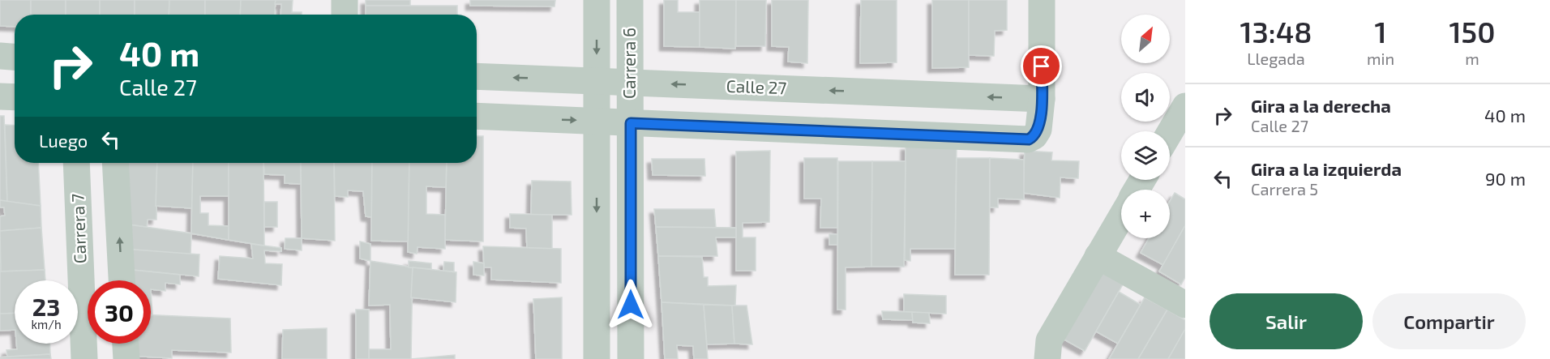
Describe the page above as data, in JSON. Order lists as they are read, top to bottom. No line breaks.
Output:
{"streets":{"street":["Carrera 6","Calle 27","Carrera 7"]},"crossings":[["Carrera 6","Calle 27"]],"north":"top right","page":{"eta":["13:48","Llegada","1","min","150","m"],"map_buttons":"+","turn":["40 m","Calle 27"],"list":[{"name":"Gira a la derecha","note":"Calle 27","value":"40 m"},{"name":"Gira a la izquierda","note":"Carrera 5","value":"90 m"}],"then":"Luego","speed":"23 km/h","limit":"30","buttons":["Salir","Compartir"]}}
